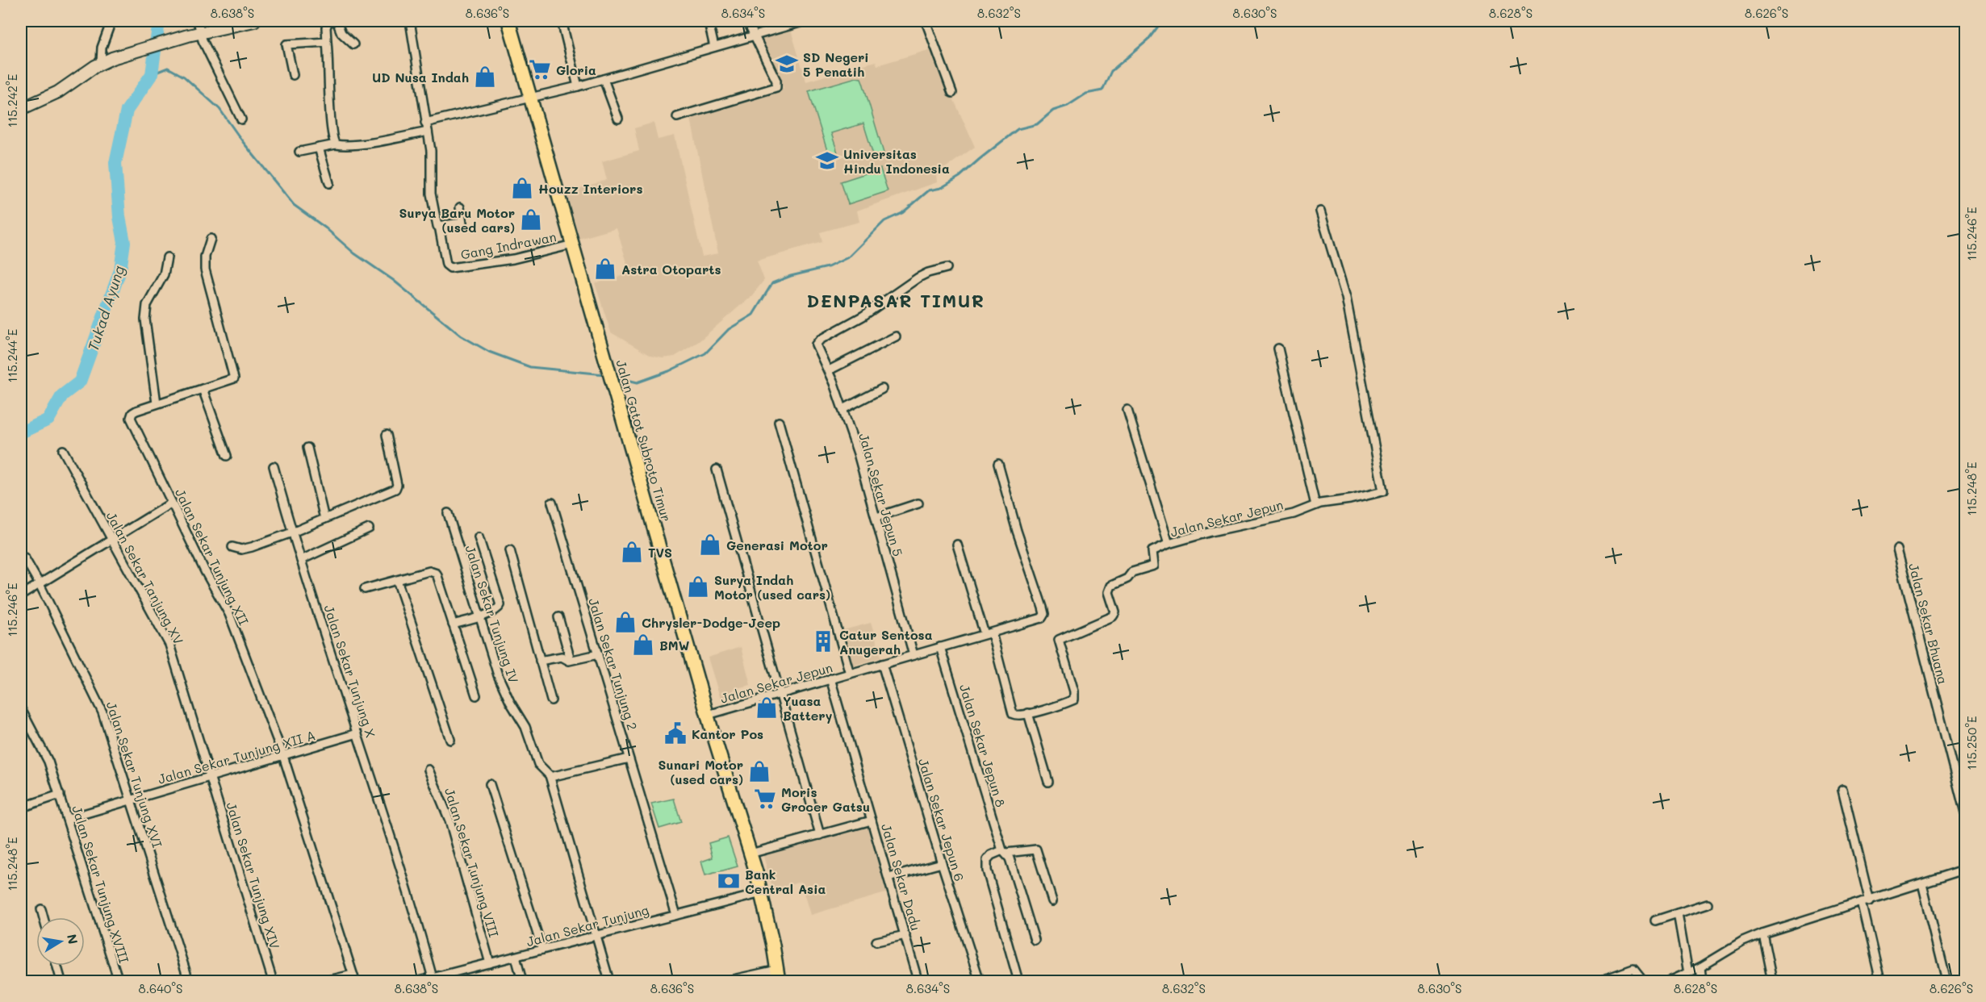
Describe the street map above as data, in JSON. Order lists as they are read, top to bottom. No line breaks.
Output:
{"streets":{"highway":["Jalan Gatot Subroto Timur"],"street":["Gang Indrawan","Jalan Sekar Jepun 5","Jalan Sekar Jepun","Jalan Sekar Tunjung XII","Jalan Sekar Tanjung XV","Jalan Sekar Tunjung IV","Jalan Sekar Bhuana","Jalan Sekar Tunjung 2","Jalan Sekar Tunjung X","Jalan Sekar Jepun 8","Jalan Sekar Tunjung XII A","Jalan Sekar Tunjung XVI","Jalan Sekar Jepun 6","Jalan Sekar Tunjung VIII","Jalan Sekar Tunjung XIV","Jalan Sekar Dadu","Jalan Sekar Tunjung XVIII","Jalan Sekar Tunjung"]},"crossings":[["Gang Indrawan","Jalan Gatot Subroto Timur"],["Jalan Gatot Subroto Timur","Jalan Sekar Jepun"],["Jalan Gatot Subroto Timur","Jalan Sekar Dadu"],["Jalan Gatot Subroto Timur","Jalan Sekar Tunjung"],["Jalan Sekar Jepun 5","Jalan Sekar Jepun"],["Jalan Sekar Jepun","Jalan Sekar Jepun 8"],["Jalan Sekar Jepun","Jalan Sekar Jepun 6"],["Jalan Sekar Tunjung XII","Jalan Sekar Tunjung XII A"],["Jalan Sekar Tanjung XV","Jalan Sekar Tunjung XII A"],["Jalan Sekar Tanjung XV","Jalan Sekar Tunjung XIV"],["Jalan Sekar Tunjung IV","Jalan Sekar Tunjung"],["Jalan Sekar Tunjung 2","Jalan Sekar Tunjung"],["Jalan Sekar Tunjung X","Jalan Sekar Tunjung XII A"],["Jalan Sekar Tunjung X","Jalan Sekar Tunjung"],["Jalan Sekar Tunjung XII A","Jalan Sekar Tunjung XVI"],["Jalan Sekar Tunjung XII A","Jalan Sekar Tunjung XIV"],["Jalan Sekar Tunjung XII A","Jalan Sekar Tunjung XVIII"],["Jalan Sekar Tunjung VIII","Jalan Sekar Tunjung"]],"districts":["DENPASAR TIMUR"],"water":["Tukad Ayung"],"places":{"school or university":["SD Negeri 5 Penatih","Universitas Hindu Indonesia"],"supermarket":["Gloria","Moris Grocer Gatsu"],"shop":["UD Nusa Indah","Houzz Interiors","Surya Baru Motor (used cars)","Astra Otoparts","Generasi Motor","TVS","Surya Indah Motor (used cars)","Chrysler-Dodge-Jeep","BMW","Yuasa Battery","Sunari Motor (used cars)"],"building":["Catur Sentosa Anugerah"],"public building":["Kantor Pos"],"bank":["Bank Central Asia"]},"north":"right","coordinates":["8.638°S","8.636°S","8.634°S","8.632°S","8.630°S","8.628°S","8.626°S","115.242°E","115.246°E","115.244°E","115.248°E","115.250°E","8.640°S"]}
